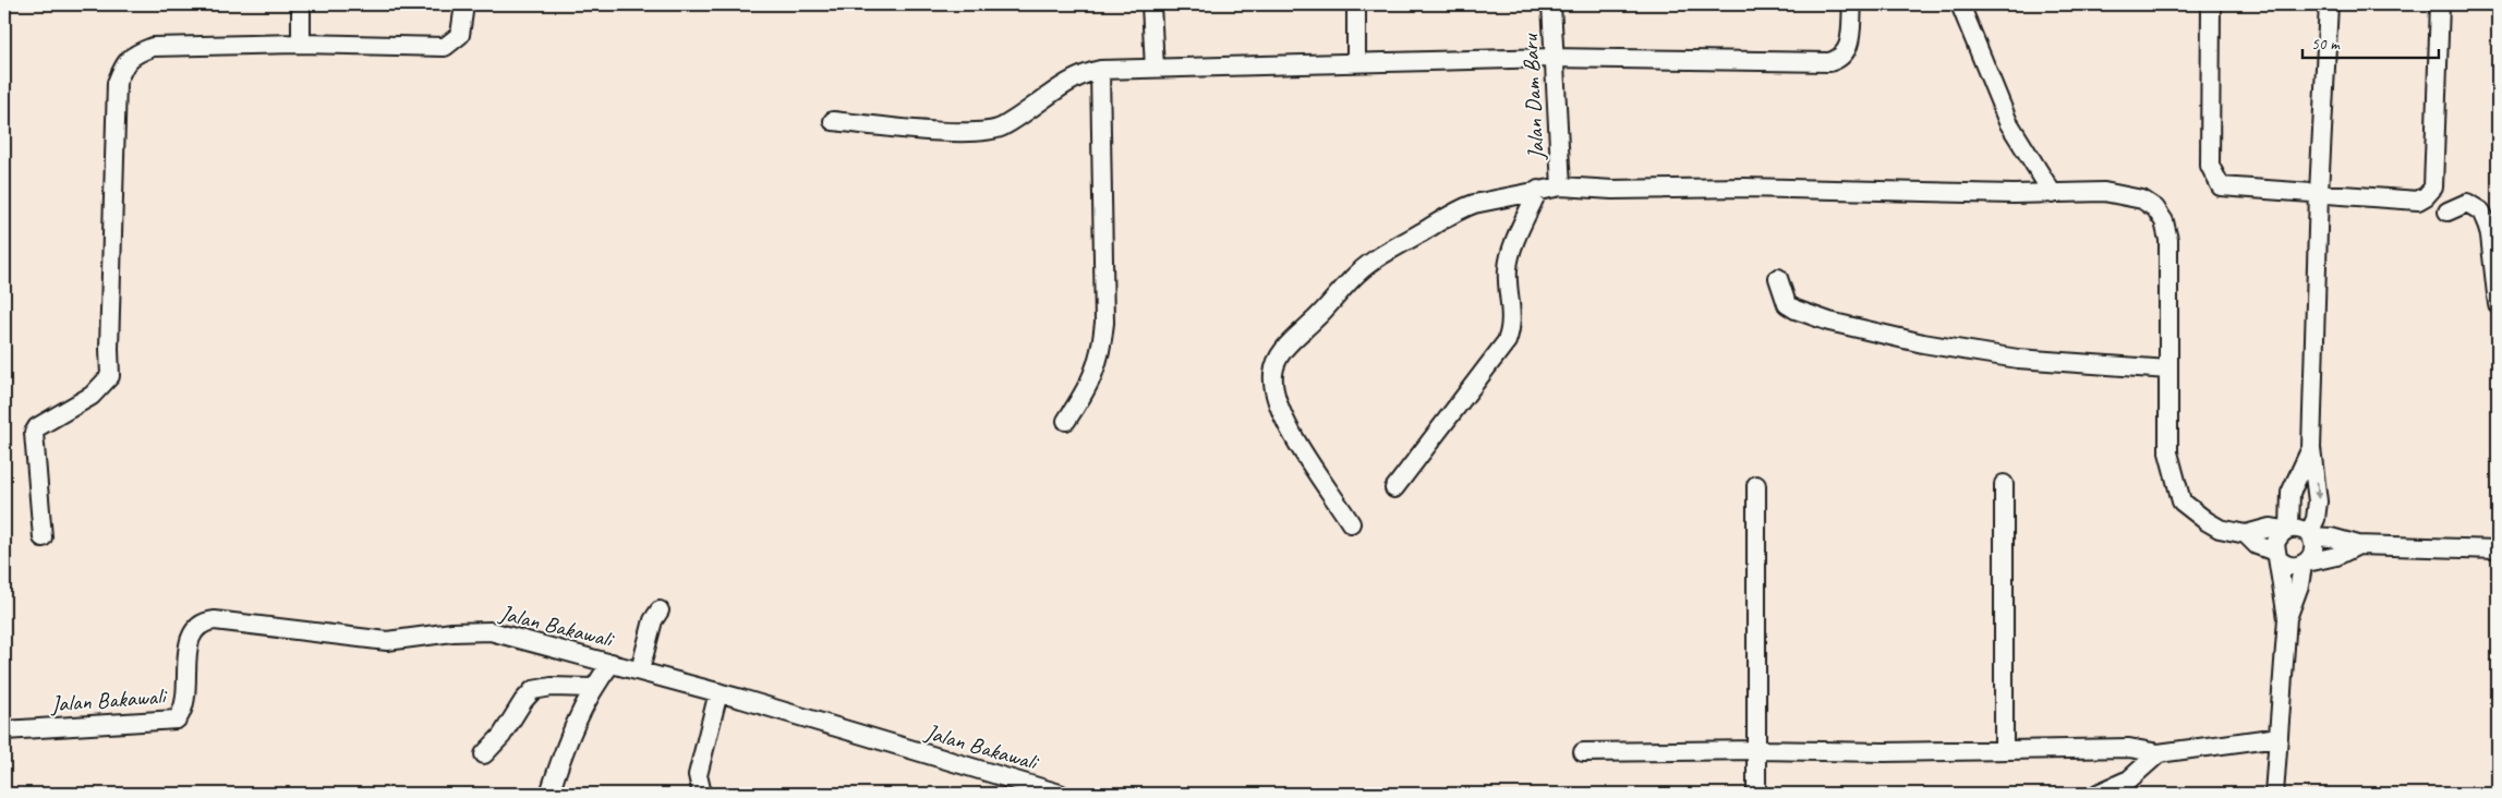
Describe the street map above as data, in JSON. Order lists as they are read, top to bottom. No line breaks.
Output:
{"streets":{"street":["Jalan Dam Baru","Jalan Bakawali"]},"scale_bar":"50 m"}
